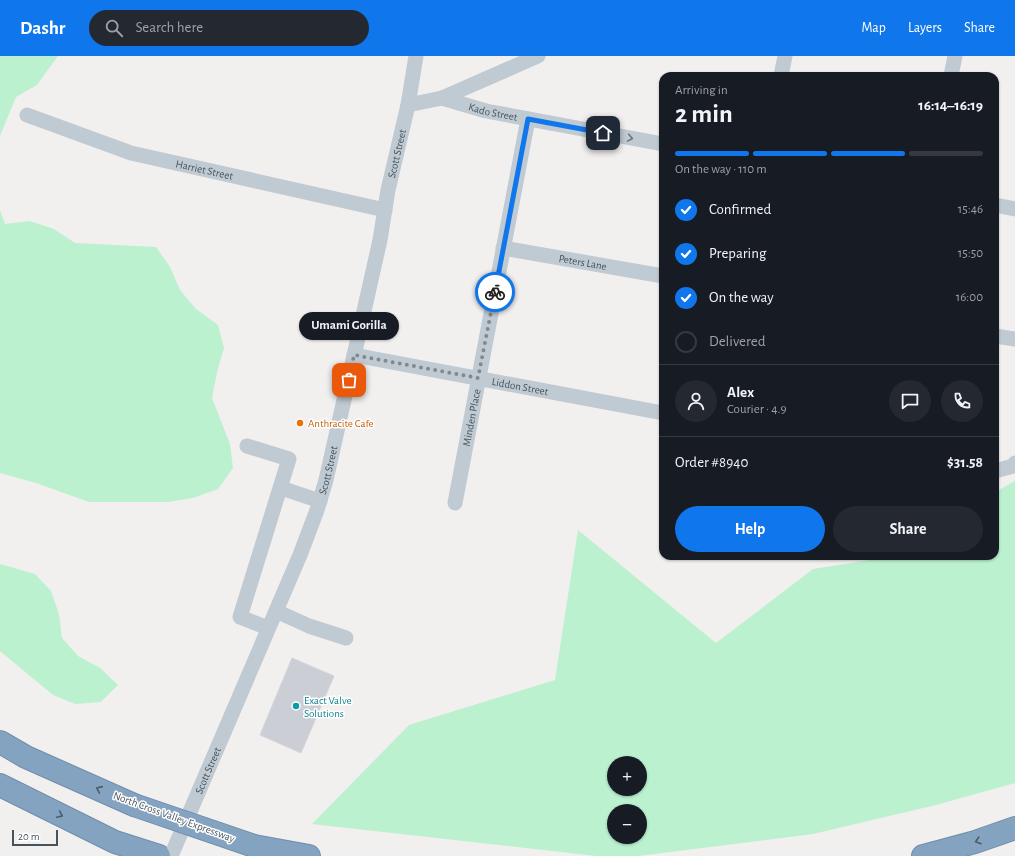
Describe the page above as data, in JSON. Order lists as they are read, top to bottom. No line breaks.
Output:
{"streets":{"highway":["North Cross Valley Expressway"],"street":["Kado Street","Scott Street","Harriet Street","Peters Lane","Liddon Street","Minden Place"]},"crossings":[["Kado Street","Minden Place"],["Scott Street","Harriet Street"],["Scott Street","Liddon Street"],["Peters Lane","Minden Place"],["Liddon Street","Minden Place"]],"one_way":["Kado Street"],"places":["Umami Gorilla","Anthracite Cafe","Exact Valve Solutions"],"scale_bar":"20 m","page":{"header":"Dashr","search":"Search here","nav":["Map","Layers","Share"],"heading":["2 min","Arriving in","16:14–16:19"],"panel":["Alex","Courier · 4.9","Order #8940","$31.58"],"bar":"On the way · 110 m","list":[["Confirmed","15:46"],["Preparing","15:50"],["On the way","16:00"],"Delivered"],"bubble":"Umami Gorilla","buttons":["Help","Share"],"map_buttons":["+","−"],"scale":"20 m"}}
